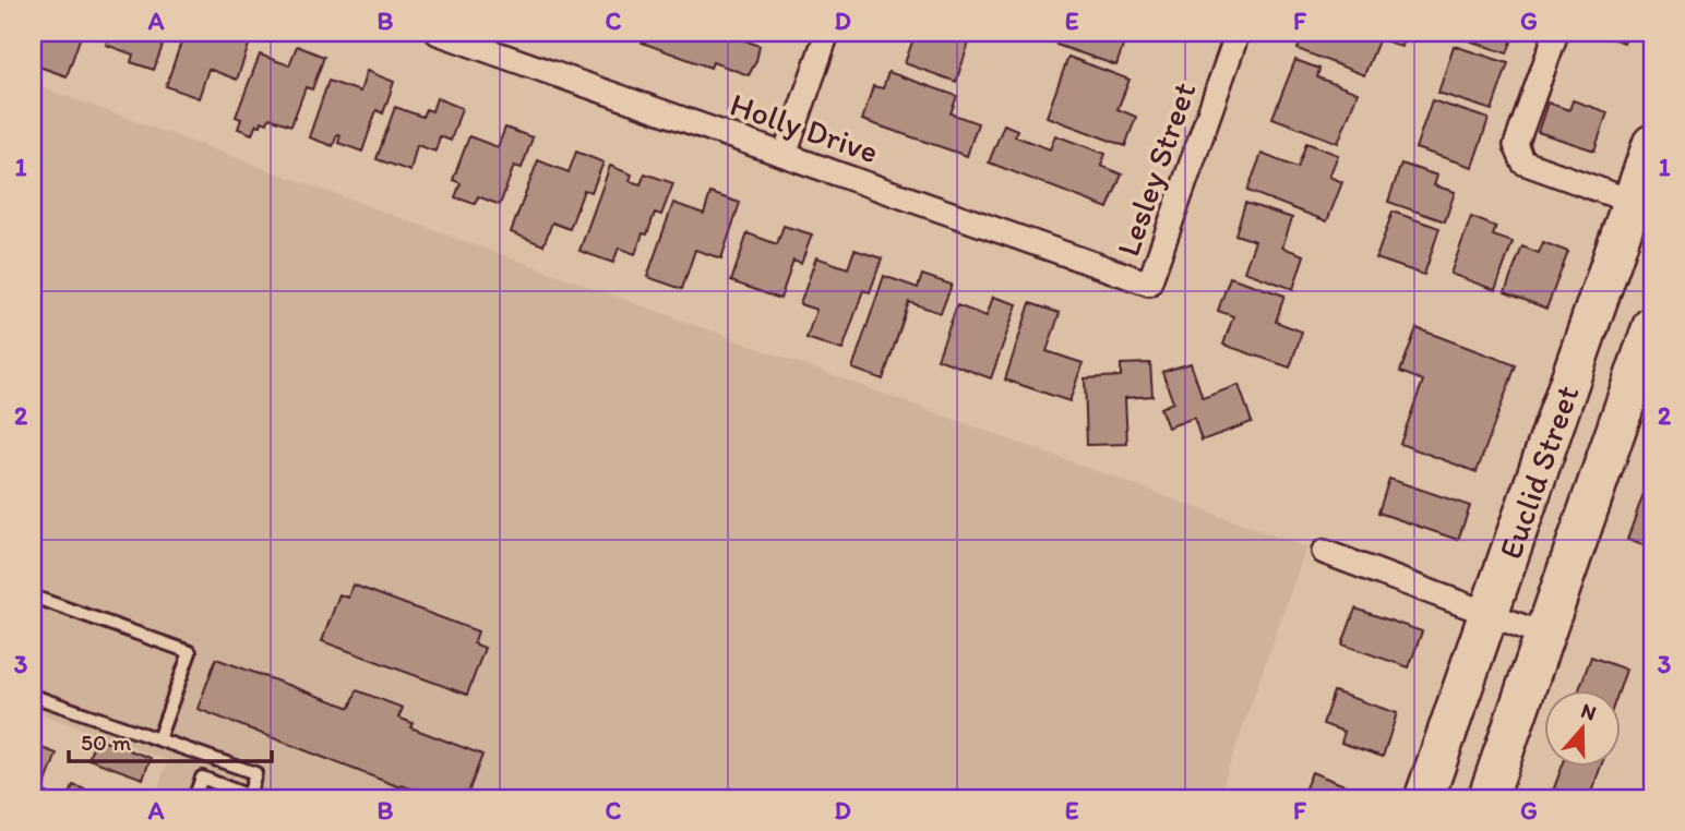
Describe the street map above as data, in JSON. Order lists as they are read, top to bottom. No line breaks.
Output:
{"streets":{"main road":["Euclid Street"],"street":["Holly Drive","Lesley Street"]},"crossings":[["Holly Drive","Lesley Street"]],"scale_bar":"50 m","north":"top","grid":{"columns":["A","B","C","D","E","F","G"],"rows":["1","2","3"]}}
